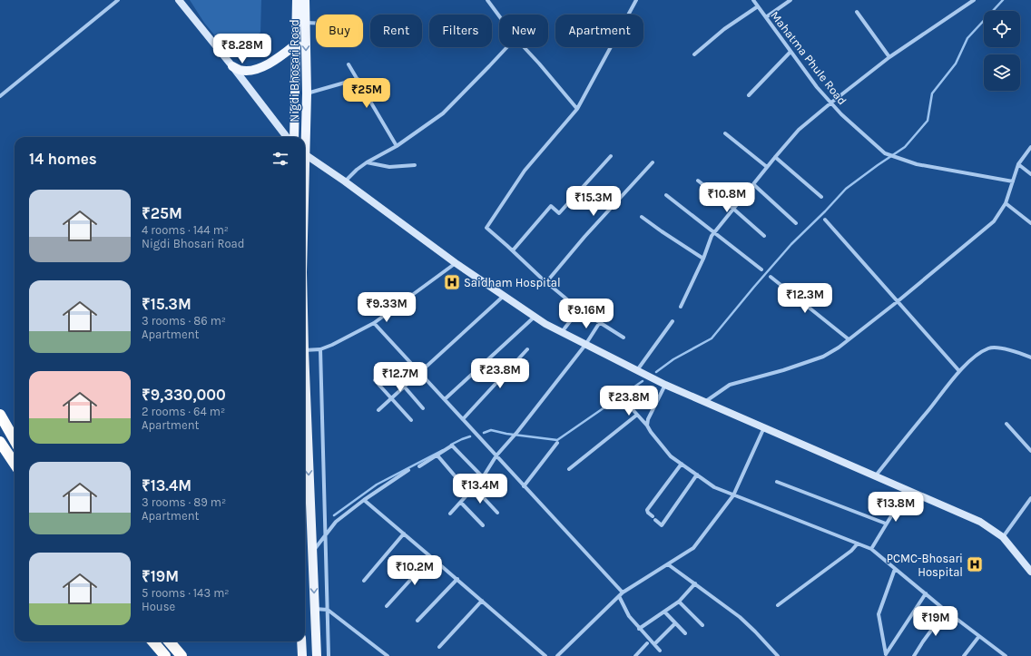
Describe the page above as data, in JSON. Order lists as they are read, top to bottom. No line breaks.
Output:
{"streets":{"main road":["Nigdi Bhosari Road"],"street":["Mahatma Phule Road"]},"one_way":["Nigdi Bhosari Road"],"places":{"hospital":["Saidham Hospital","PCMC-Bhosari Hospital"]},"page":{"chip":["Buy","Rent","Filters","New","Apartment"],"price":["₹8.28M","₹25M","₹10.8M","₹15.3M","₹12.3M","₹9.33M","₹9.16M","₹23.8M","₹12.7M","₹23.8M","₹13.4M","₹13.8M","₹10.2M","₹19M"],"heading":"14 homes","list":[{"name":"₹25M","note":"4 rooms · 144 m² · Nigdi Bhosari Road"},{"name":"₹15.3M","note":"3 rooms · 86 m² · Apartment"},{"name":"₹9,330,000","note":"2 rooms · 64 m² · Apartment"},{"name":"₹13.4M","note":"3 rooms · 89 m² · Apartment"},{"name":"₹19M","note":"5 rooms · 143 m² · House"}]}}
